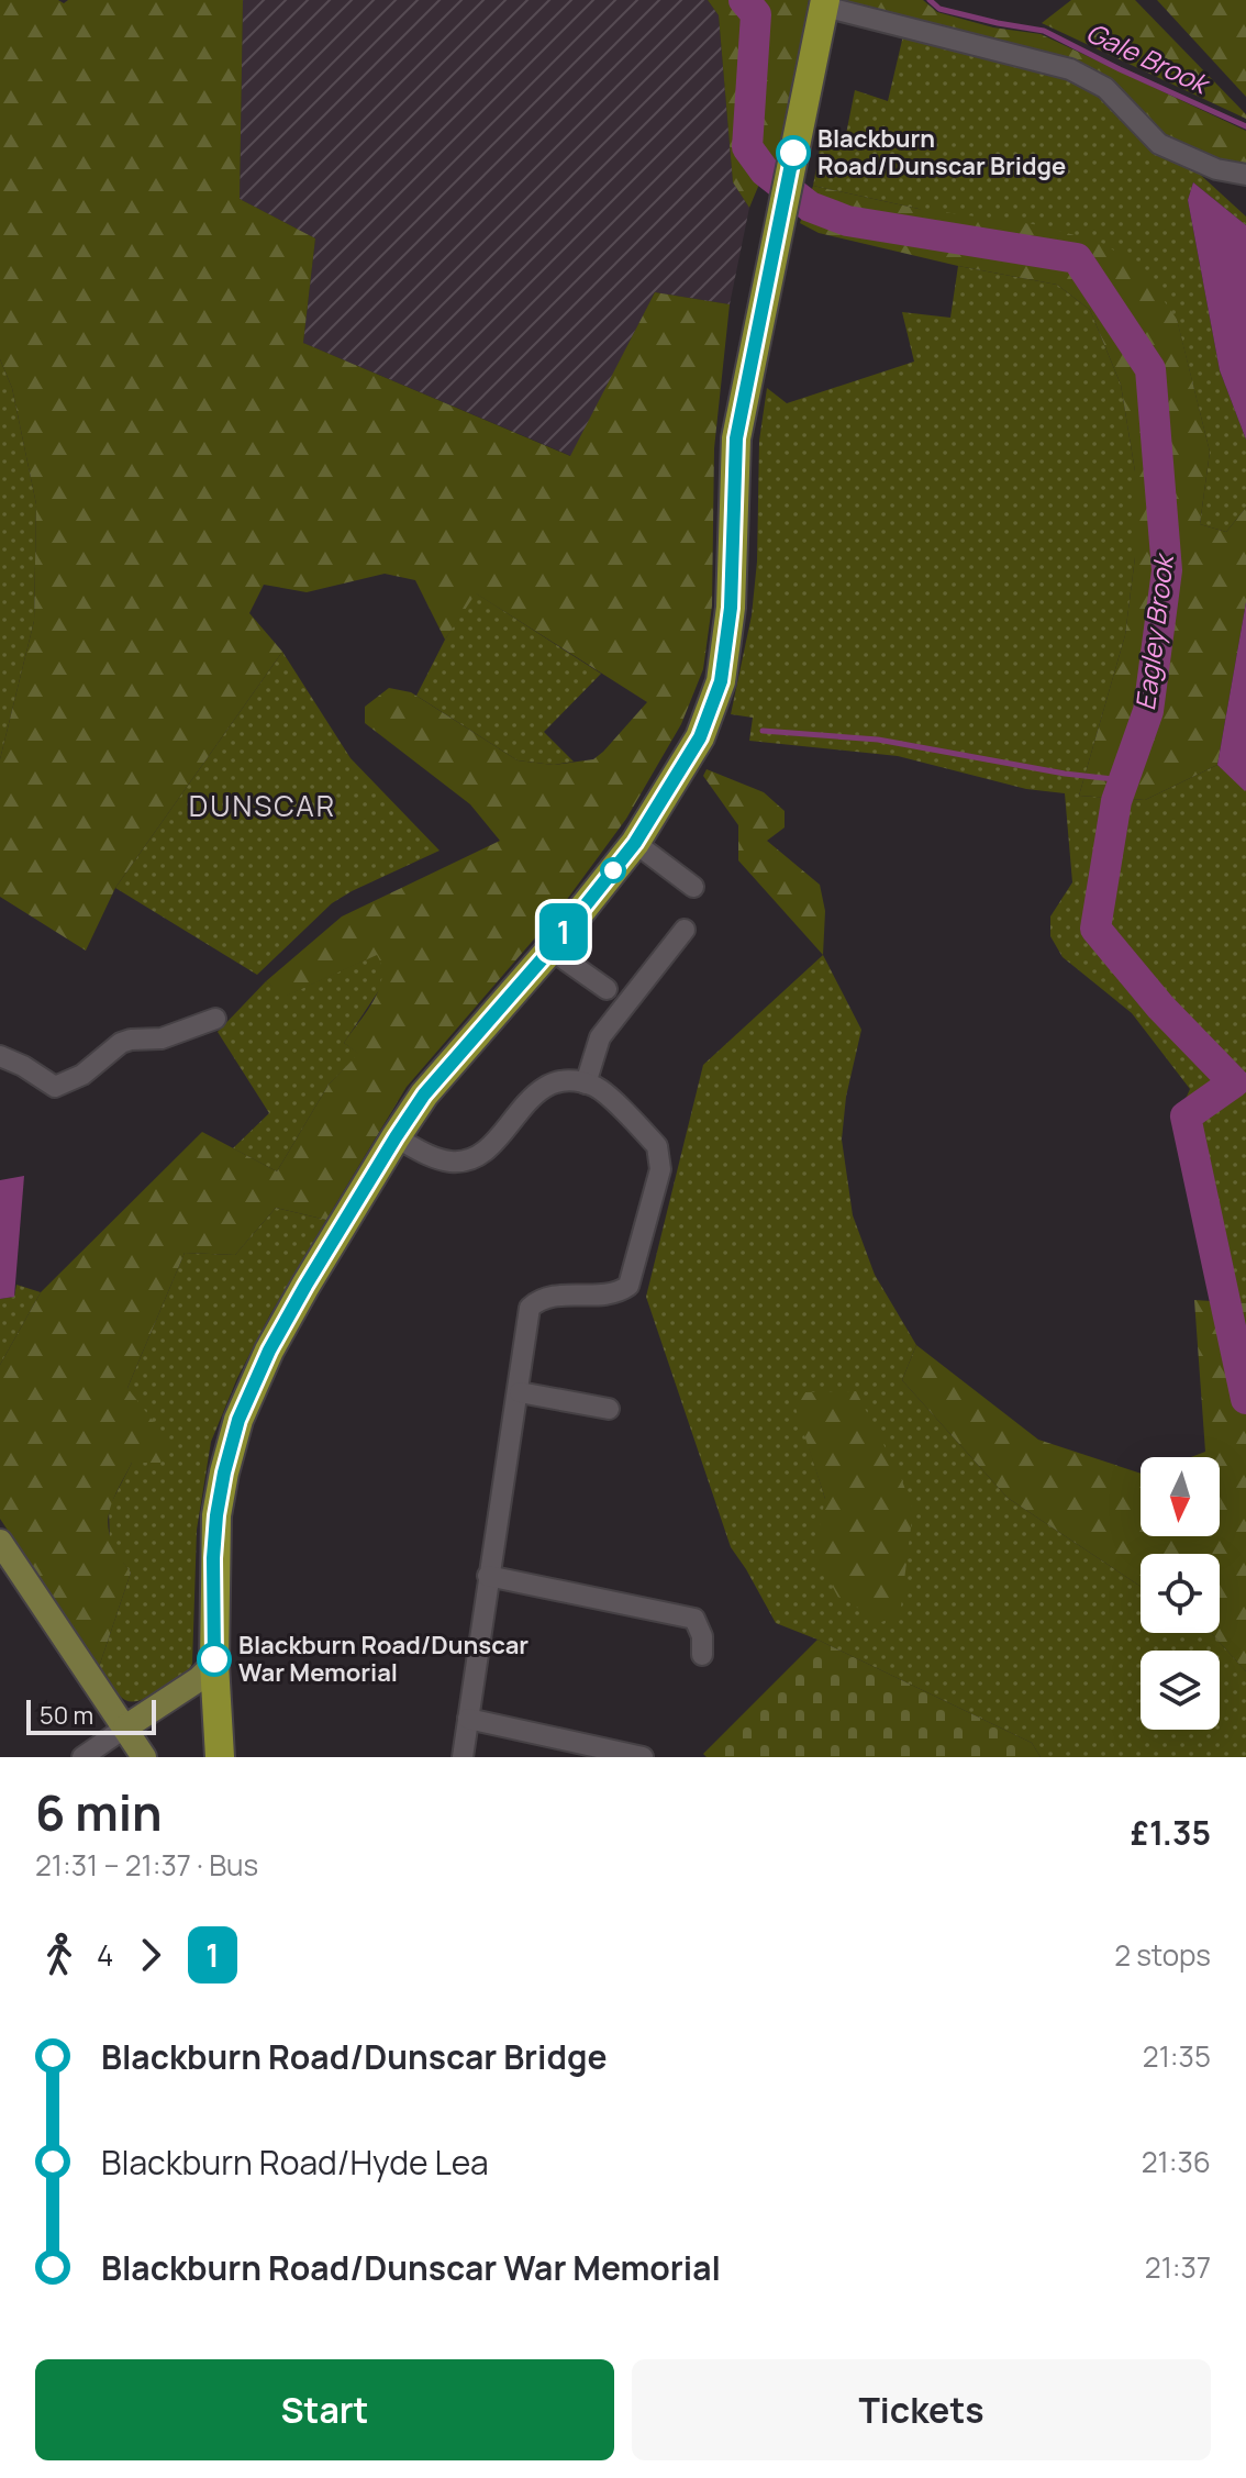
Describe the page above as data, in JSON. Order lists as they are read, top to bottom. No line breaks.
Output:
{"districts":["DUNSCAR"],"water":["Gale Brook","Eagley Brook"],"places":["Blackburn Road/Dunscar Bridge","Blackburn Road/Dunscar War Memorial"],"lines":["bus line 1"],"scale_bar":"50 m","north":"bottom","page":{"on_map":"1","scale":"50 m","heading":["6 min","21:31 – 21:37 · Bus","£1.35"],"legs":["4","1","2 stops"],"list":[{"name":"Blackburn Road/Dunscar Bridge","value":"21:35"},{"name":"Blackburn Road/Hyde Lea","value":"21:36"},{"name":"Blackburn Road/Dunscar War Memorial","value":"21:37"}],"buttons":["Start","Tickets"]}}
